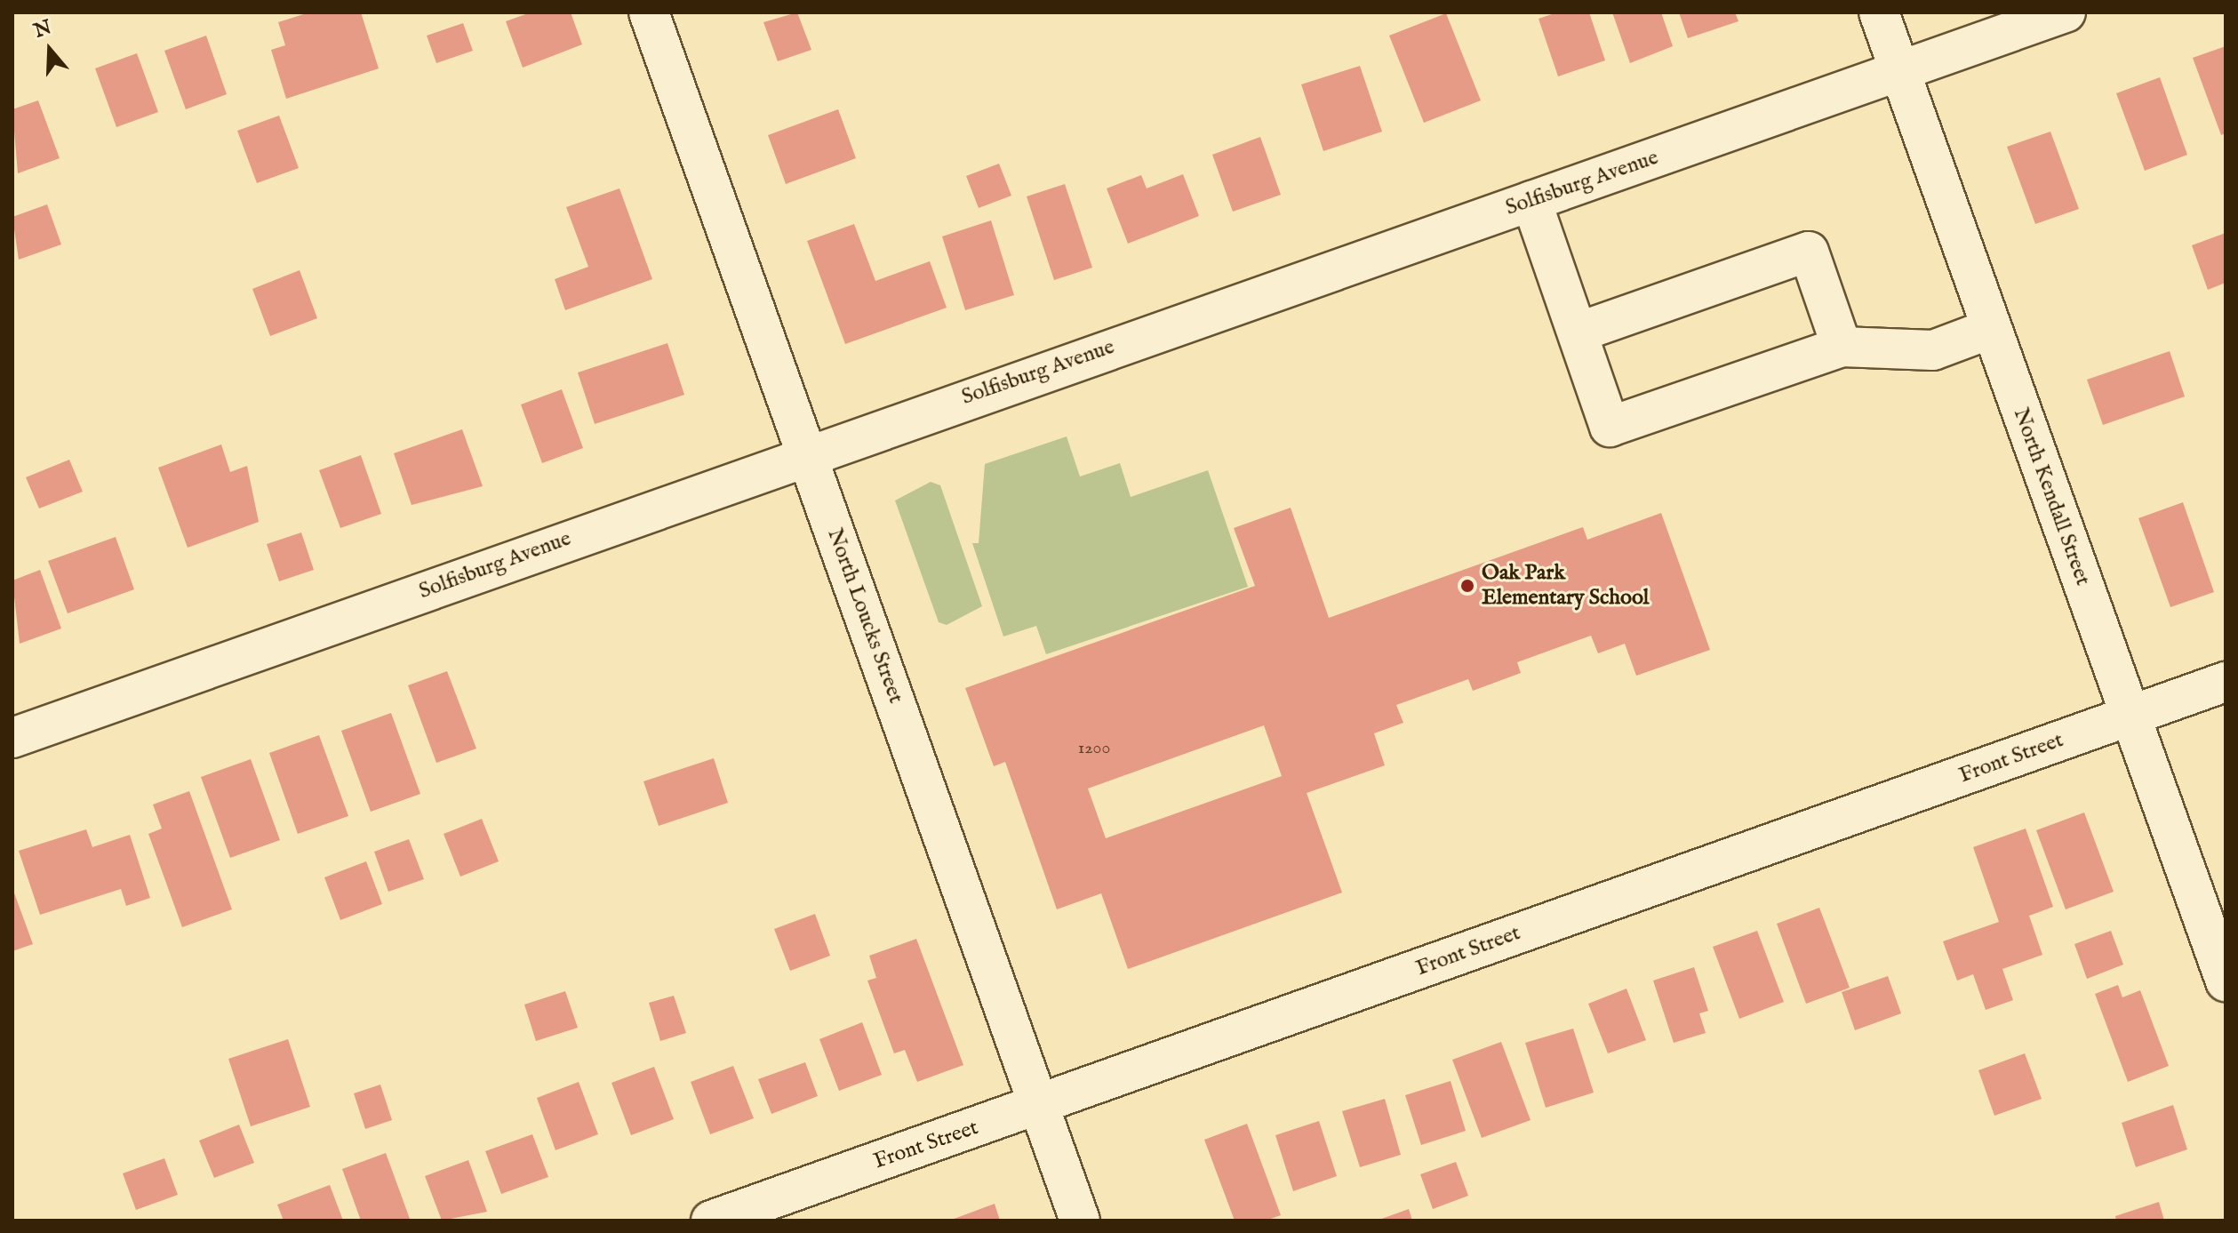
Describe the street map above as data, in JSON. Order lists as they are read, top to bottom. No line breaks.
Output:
{"streets":{"street":["Solfisburg Avenue","North Kendall Street","North Loucks Street","Front Street"]},"crossings":[["Solfisburg Avenue","North Kendall Street"],["Solfisburg Avenue","North Loucks Street"],["North Kendall Street","Front Street"],["North Loucks Street","Front Street"]],"places":["Oak Park Elementary School"],"house_numbers":["1200"],"north":"top"}
